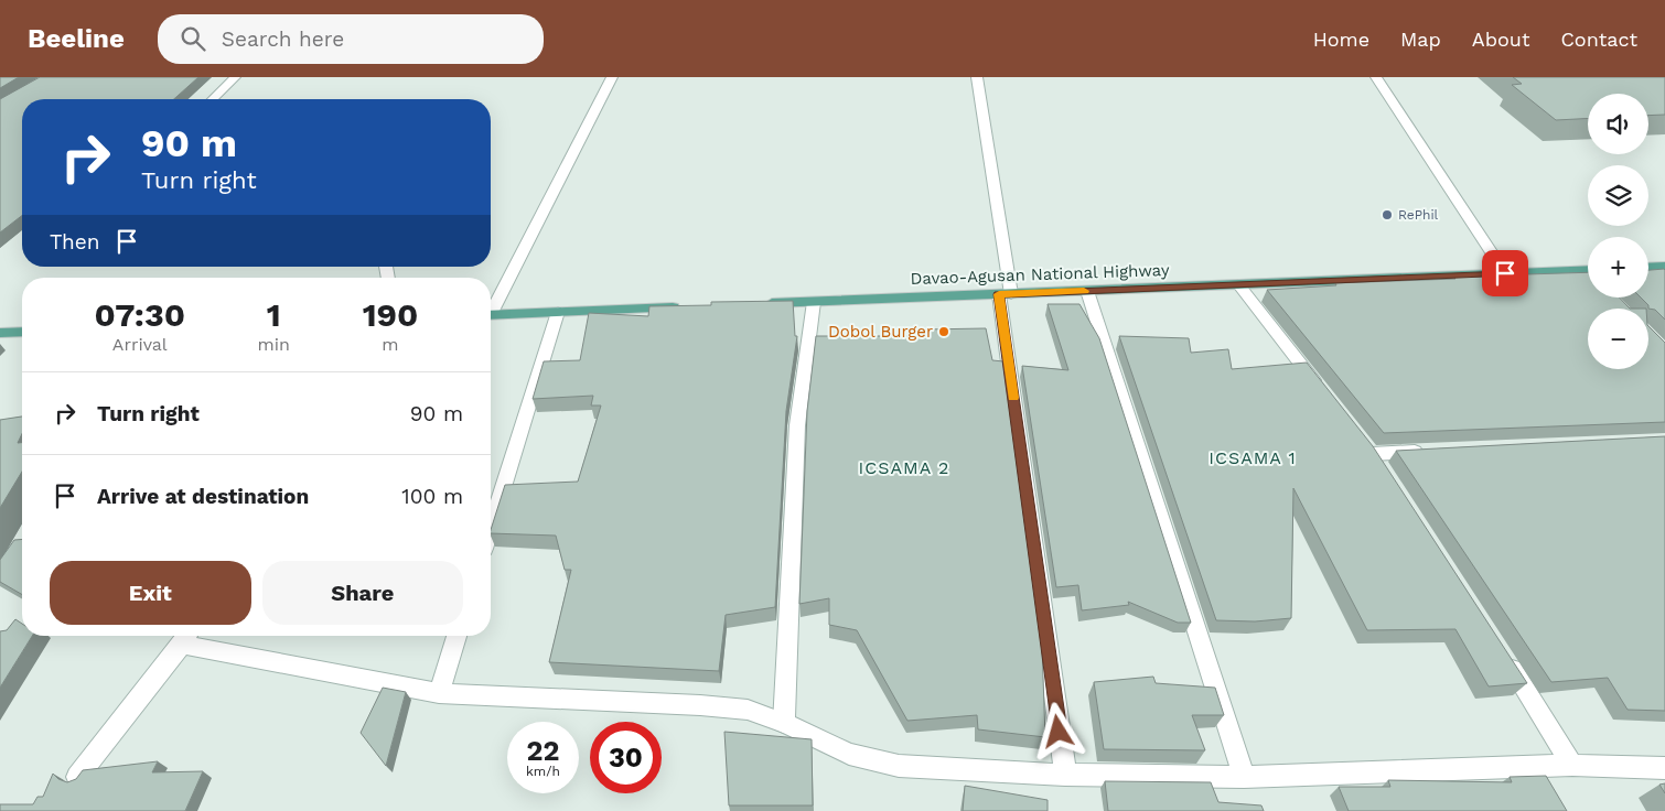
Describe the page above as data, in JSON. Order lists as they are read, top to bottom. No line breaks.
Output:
{"streets":{"main road":["Davao-Agusan National Highway"]},"districts":["ICSAMA 1","ICSAMA 2"],"places":["RePhil","Dobol Burger"],"page":{"header":"Beeline","search":"Search here","nav":["Home","Map","About","Contact"],"map_buttons":["+","−"],"turn":["90 m","Turn right"],"then":"Then","eta":["07:30","Arrival","1","min","190","m"],"list":[{"name":"Turn right","value":"90 m"},{"name":"Arrive at destination","value":"100 m"}],"buttons":["Exit","Share"],"speed":"22 km/h","limit":"30"}}
